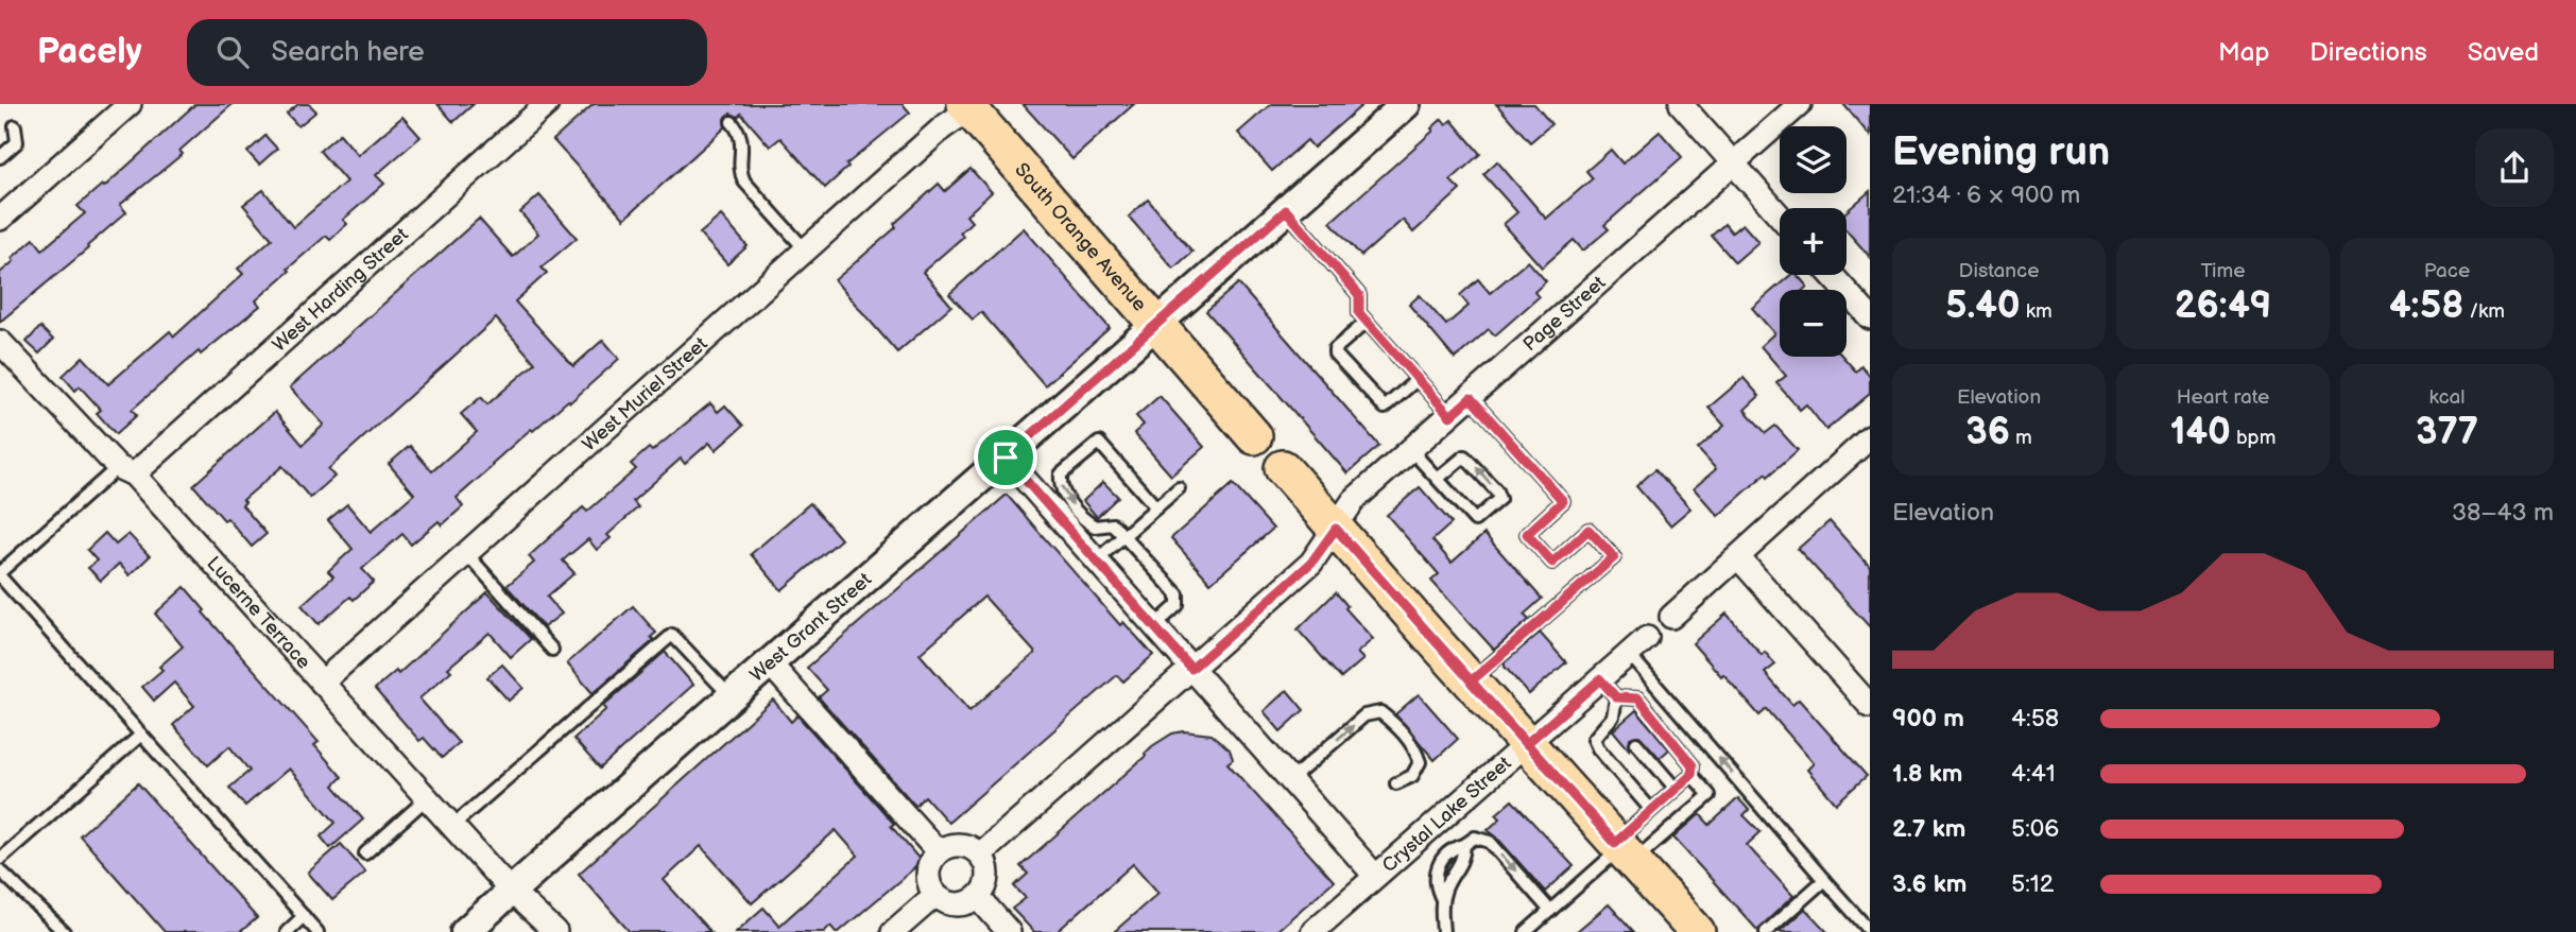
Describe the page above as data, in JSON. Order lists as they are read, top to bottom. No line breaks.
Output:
{"streets":{"main road":["South Orange Avenue"],"street":["West Harding Street","Page Street","West Muriel Street","Lucerne Terrace","West Grant Street","Crystal Lake Street"]},"crossings":[["South Orange Avenue","West Muriel Street"],["South Orange Avenue","West Grant Street"],["West Harding Street","Lucerne Terrace"],["West Muriel Street","Lucerne Terrace"],["Lucerne Terrace","West Grant Street"]],"page":{"header":"Pacely","search":"Search here","nav":["Map","Directions","Saved"],"heading":["Evening run","21:34 · 6 × 900 m"],"map_buttons":["+","−"],"stats":[["Distance","5.40 km"],["Time","26:49"],["Pace","4:58 /km"],["Elevation","36 m"],["Heart rate","140 bpm"],["kcal","377"]],"chart":["Elevation","38–43 m"],"list":[{"name":"900 m","note":"4:58"},{"name":"1.8 km","note":"4:41"},{"name":"2.7 km","note":"5:06"},{"name":"3.6 km","note":"5:12"}]}}
